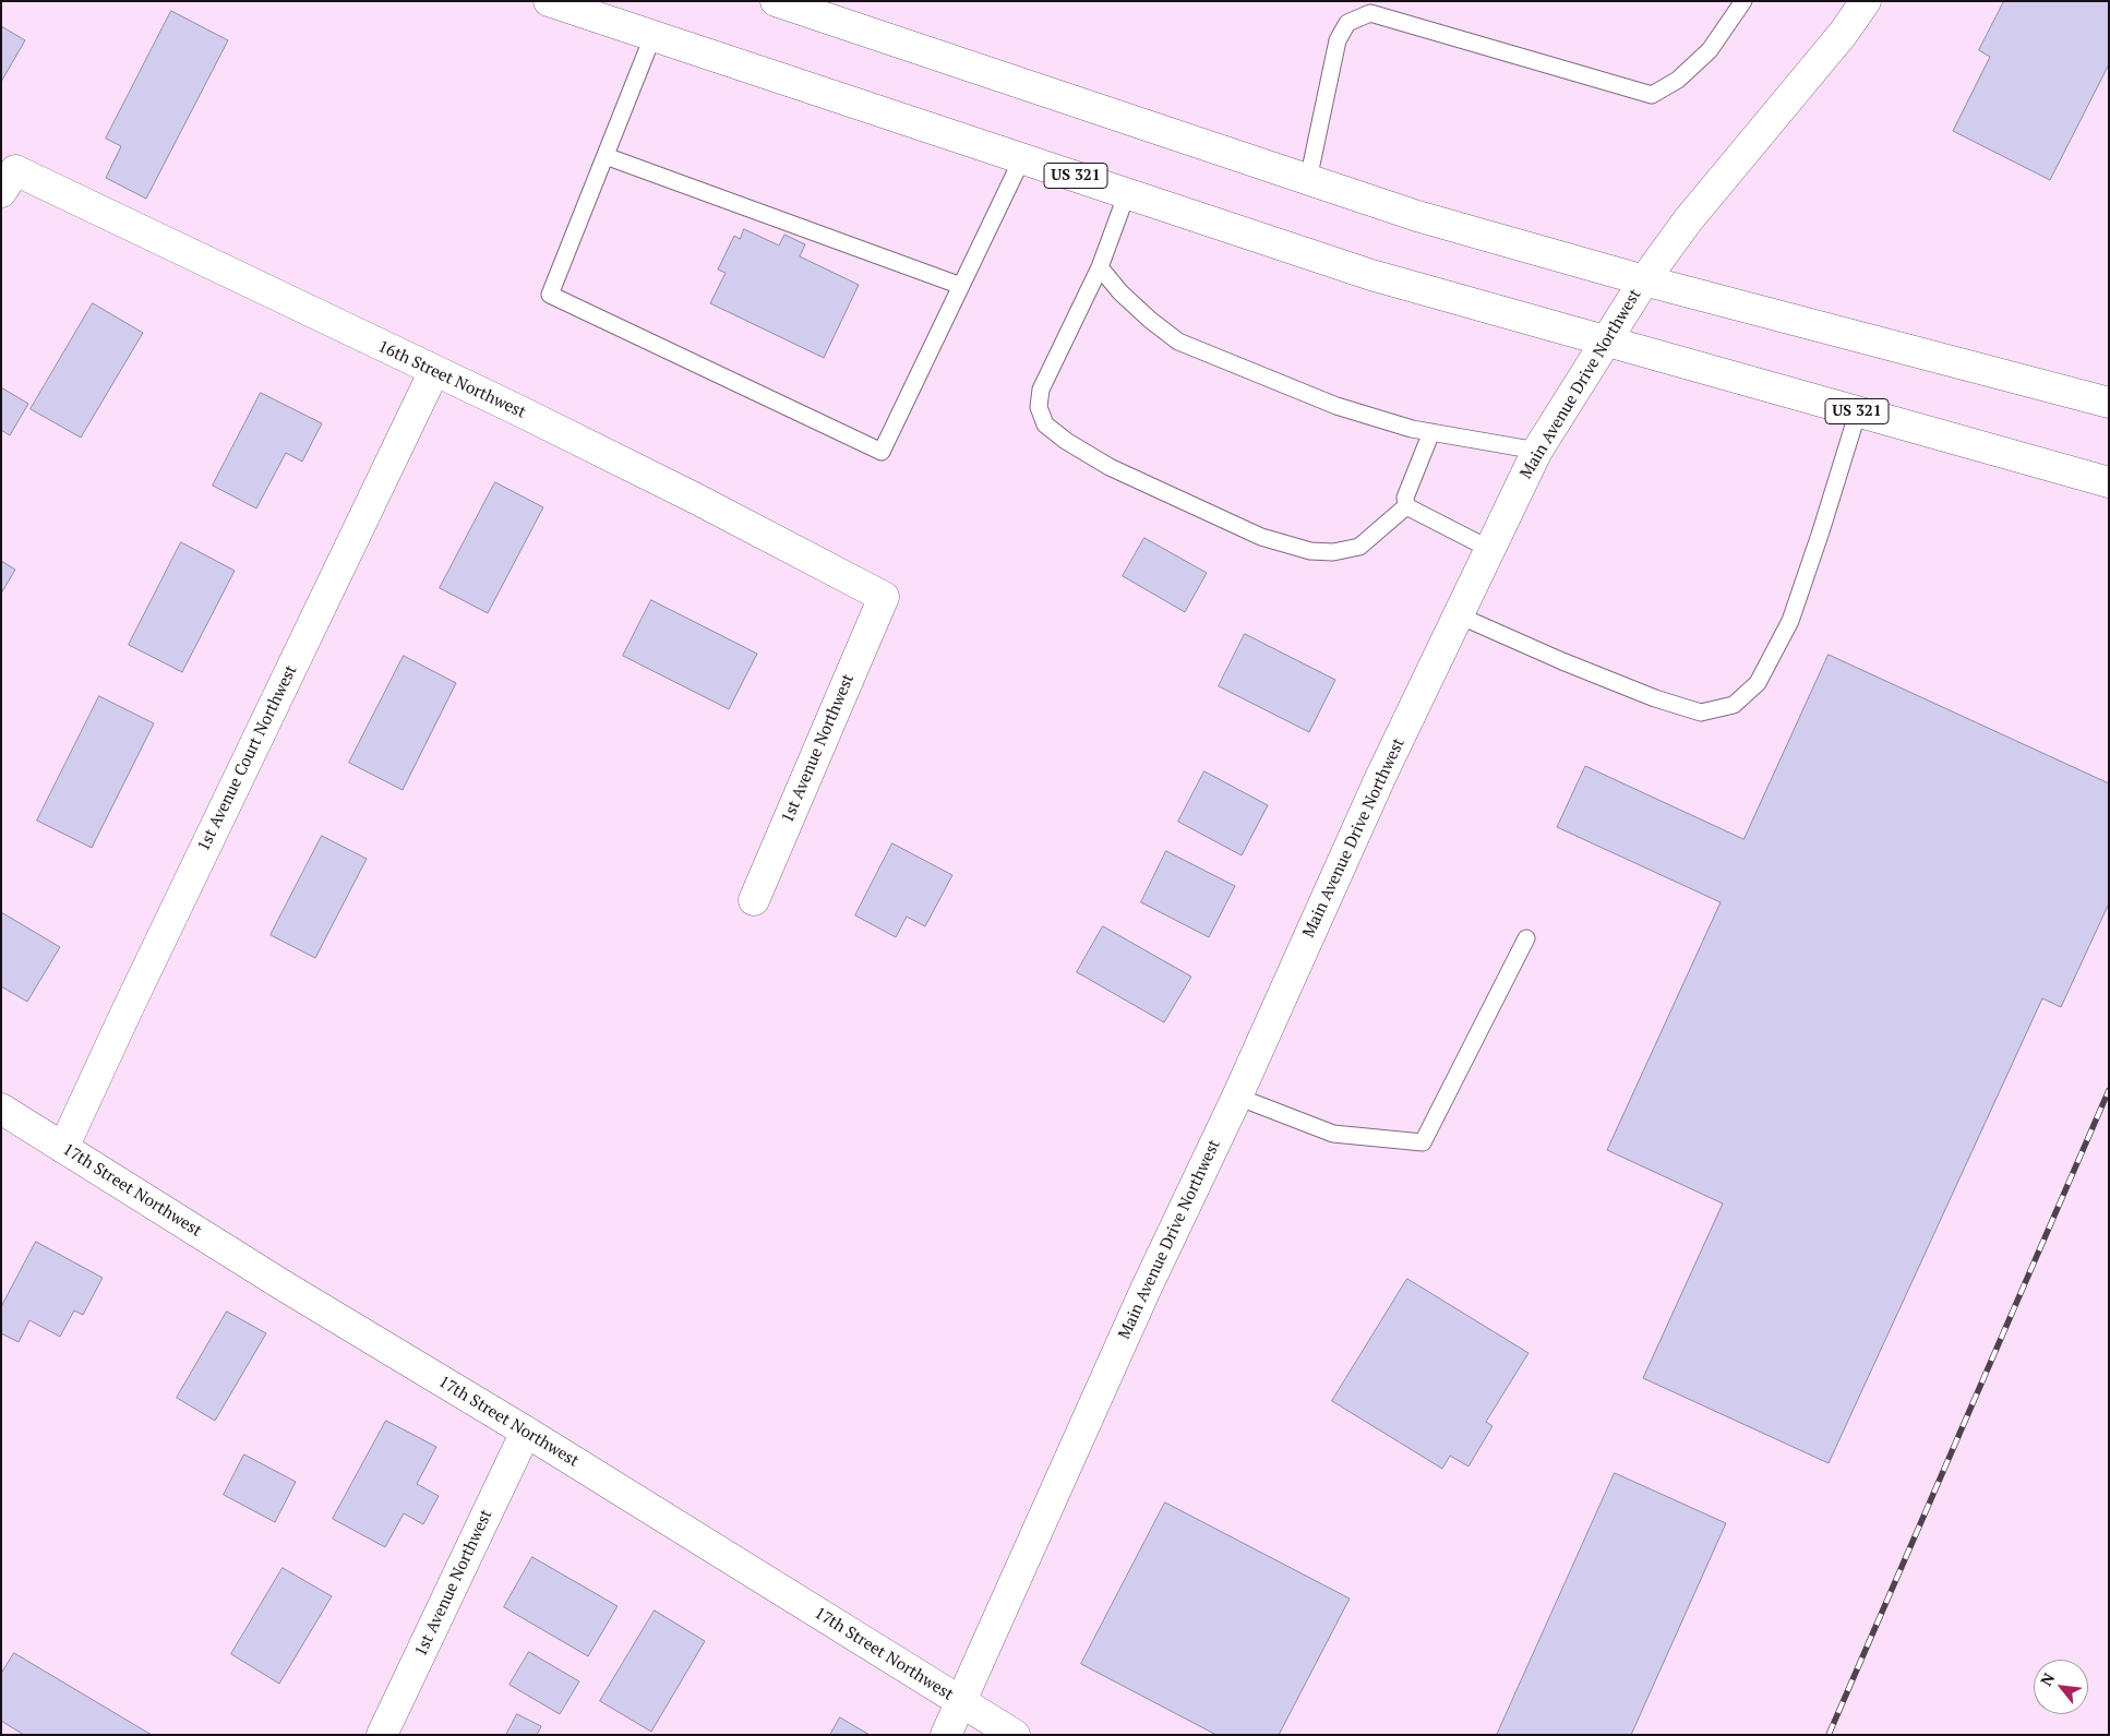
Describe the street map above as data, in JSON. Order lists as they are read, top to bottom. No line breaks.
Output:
{"streets":{"main road":["US 321","16th Street Northwest","Main Avenue Drive Northwest","1st Avenue Northwest","1st Avenue Court Northwest","17th Street Northwest"]},"crossings":[["US 321","Main Avenue Drive Northwest"],["16th Street Northwest","1st Avenue Northwest"],["16th Street Northwest","1st Avenue Court Northwest"],["Main Avenue Drive Northwest","17th Street Northwest"],["1st Avenue Northwest","17th Street Northwest"],["1st Avenue Court Northwest","17th Street Northwest"]],"north":"top left"}
